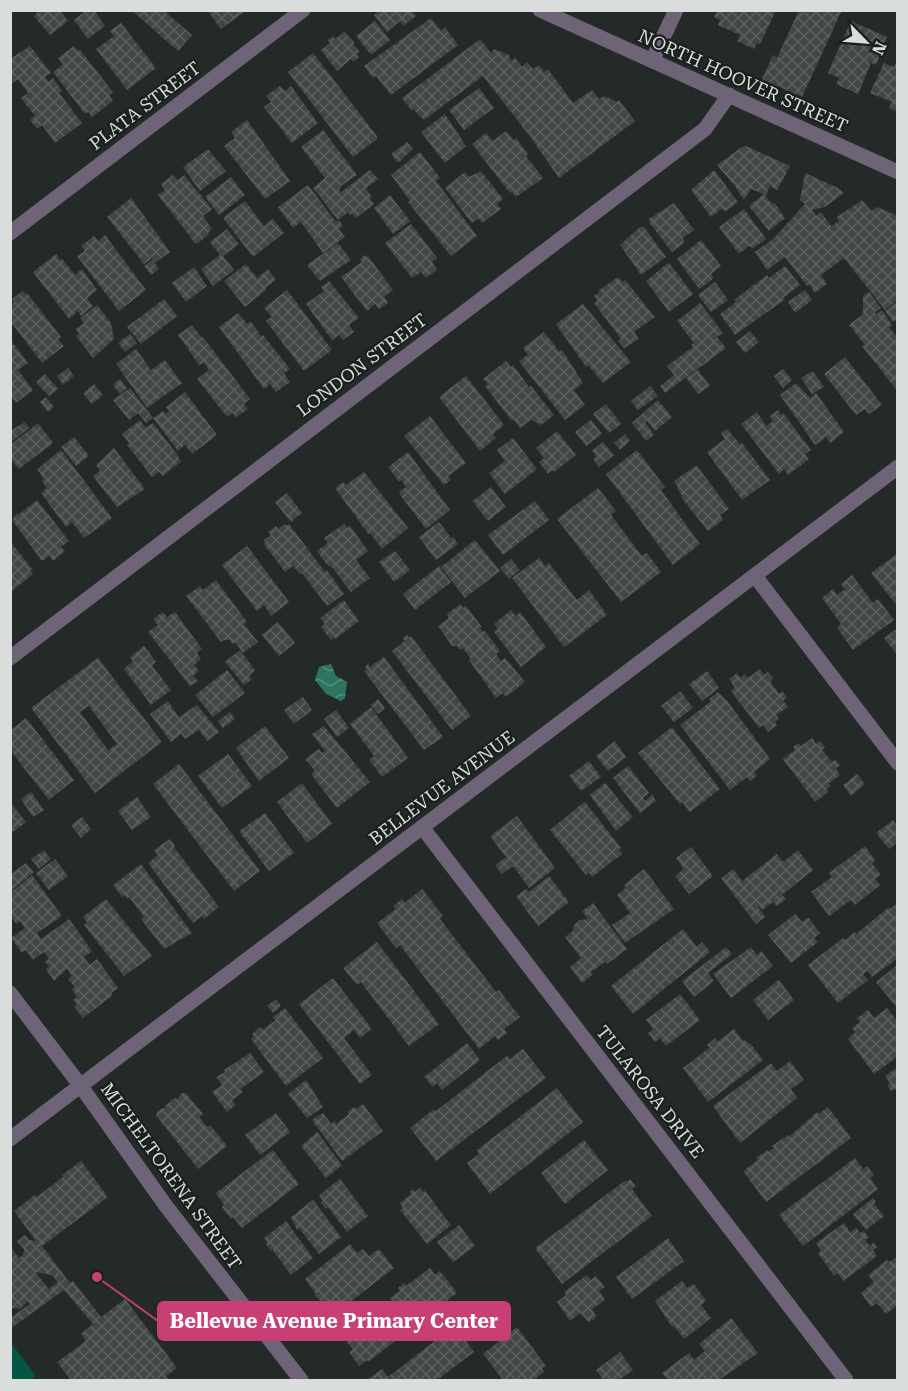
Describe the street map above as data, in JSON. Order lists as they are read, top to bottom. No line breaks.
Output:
{"streets":{"street":["NORTH HOOVER STREET","PLATA STREET","LONDON STREET","BELLEVUE AVENUE","TULAROSA DRIVE","MICHELTORENA STREET"]},"crossings":[["NORTH HOOVER STREET","LONDON STREET"],["BELLEVUE AVENUE","TULAROSA DRIVE"],["BELLEVUE AVENUE","MICHELTORENA STREET"]],"places":["Bellevue Avenue Primary Center"],"north":"bottom right"}
